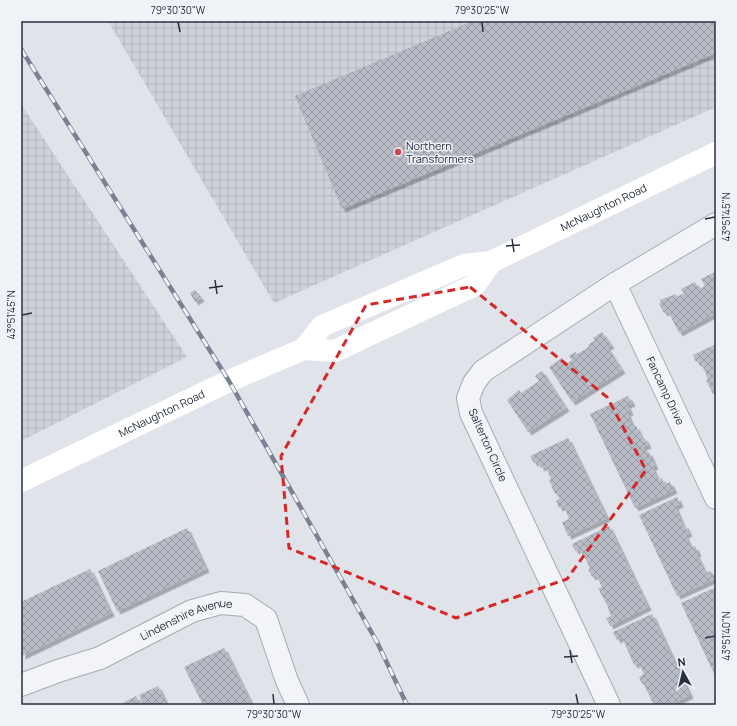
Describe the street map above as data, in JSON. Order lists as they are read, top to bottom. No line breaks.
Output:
{"streets":{"street":["McNaughton Road","Fancamp Drive","Salterton Circle","Lindenshire Avenue"]},"crossings":[["Fancamp Drive","Salterton Circle"]],"places":["Northern Transformers"],"north":"top","coordinates":["79°30'30\"W","79°30'25\"W","43°51'45\"N","43°51'40\"N"]}
